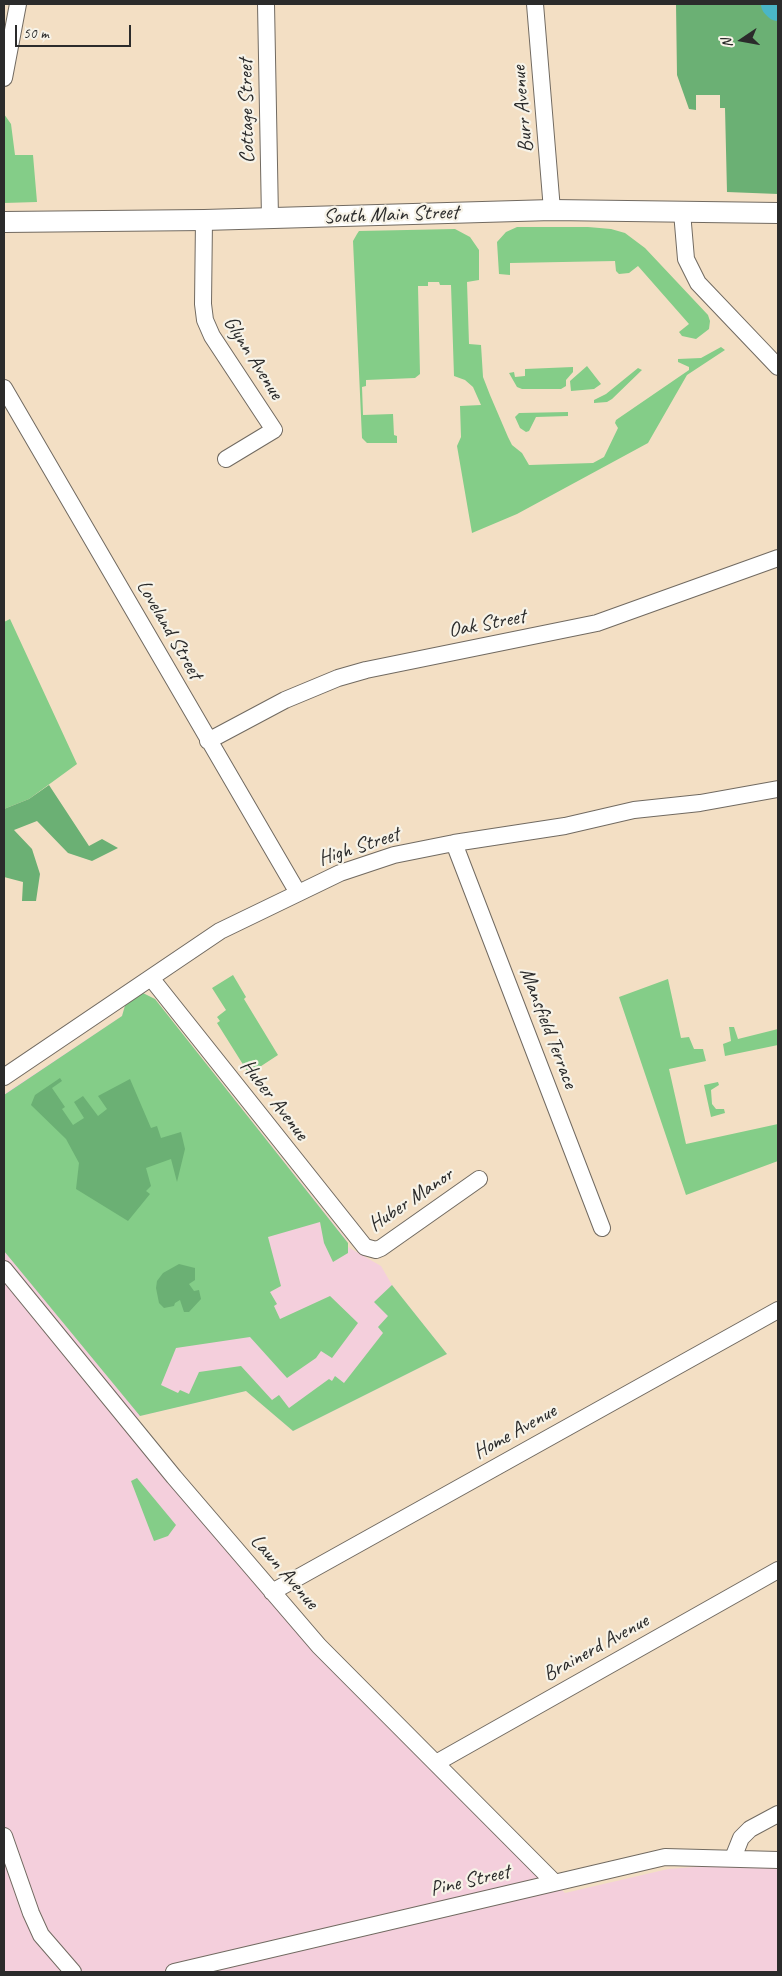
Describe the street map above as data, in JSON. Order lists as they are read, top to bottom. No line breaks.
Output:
{"streets":{"main road":["South Main Street"],"street":["Burr Avenue","Cottage Street","Glynn Avenue","Oak Street","Loveland Street","High Street","Mansfield Terrace","Huber Avenue","Huber Manor","Home Avenue","Lawn Avenue","Brainerd Avenue","Pine Street"]},"crossings":[["Burr Avenue","South Main Street"],["Cottage Street","South Main Street"],["South Main Street","Glynn Avenue"],["Oak Street","Loveland Street"],["Loveland Street","High Street"],["High Street","Mansfield Terrace"],["High Street","Huber Avenue"],["Huber Avenue","Huber Manor"],["Home Avenue","Lawn Avenue"],["Lawn Avenue","Brainerd Avenue"],["Lawn Avenue","Pine Street"]],"scale_bar":"50 m","north":"left"}
